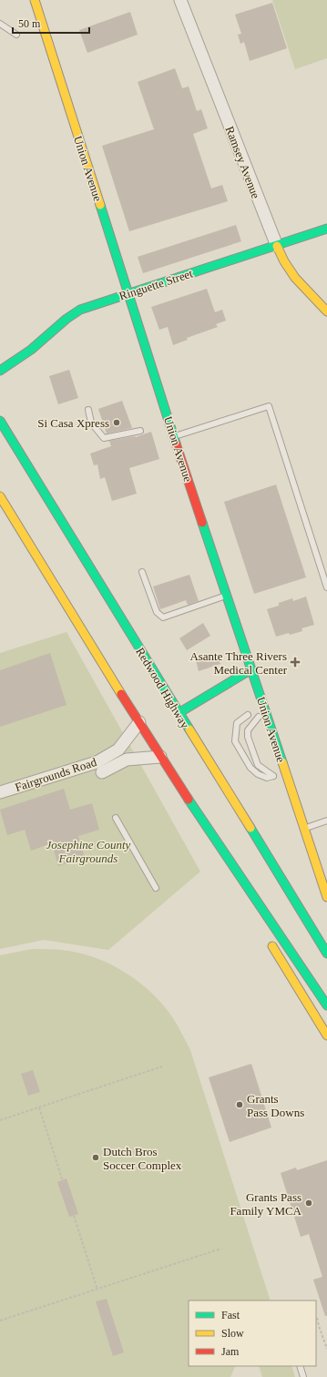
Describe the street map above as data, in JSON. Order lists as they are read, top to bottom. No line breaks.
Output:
{"streets":{"main road":["Ramsey Avenue","Union Avenue","Ringuette Street","Redwood Highway"],"street":["Fairgrounds Road"]},"crossings":[["Ramsey Avenue","Ringuette Street"],["Union Avenue","Ringuette Street"]],"parks":["Josephine County Fairgrounds"],"places":{"other":["Si Casa Xpress","Grants Pass Downs","Dutch Bros Soccer Complex","Grants Pass Family YMCA"],"health":["Asante Three Rivers Medical Center"]},"legend":["Fast","Slow","Jam"],"scale_bar":"50 m"}
